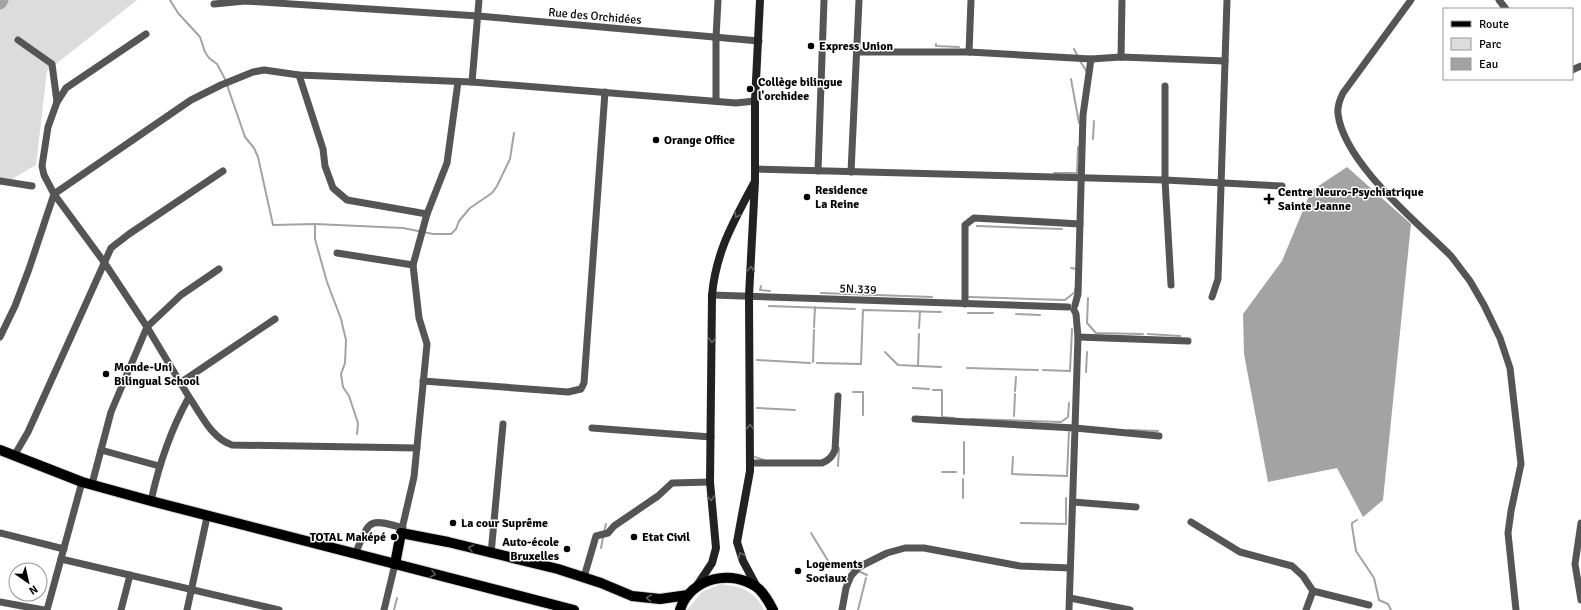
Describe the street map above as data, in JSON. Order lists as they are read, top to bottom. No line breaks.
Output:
{"streets":{"street":["Rue des Orchidées","5N.339"]},"places":{"other":["Express Union","Collège bilingue l'orchidee","Orange Office","Residence La Reine","Monde-Uni Bilingual School","La cour Suprême","TOTAL Maképé","Etat Civil","Auto-école Bruxelles","Logements Sociaux"],"health":["Centre Neuro-Psychiatrique Sainte Jeanne"]},"legend":["Route","Parc","Eau"],"north":"bottom right"}
